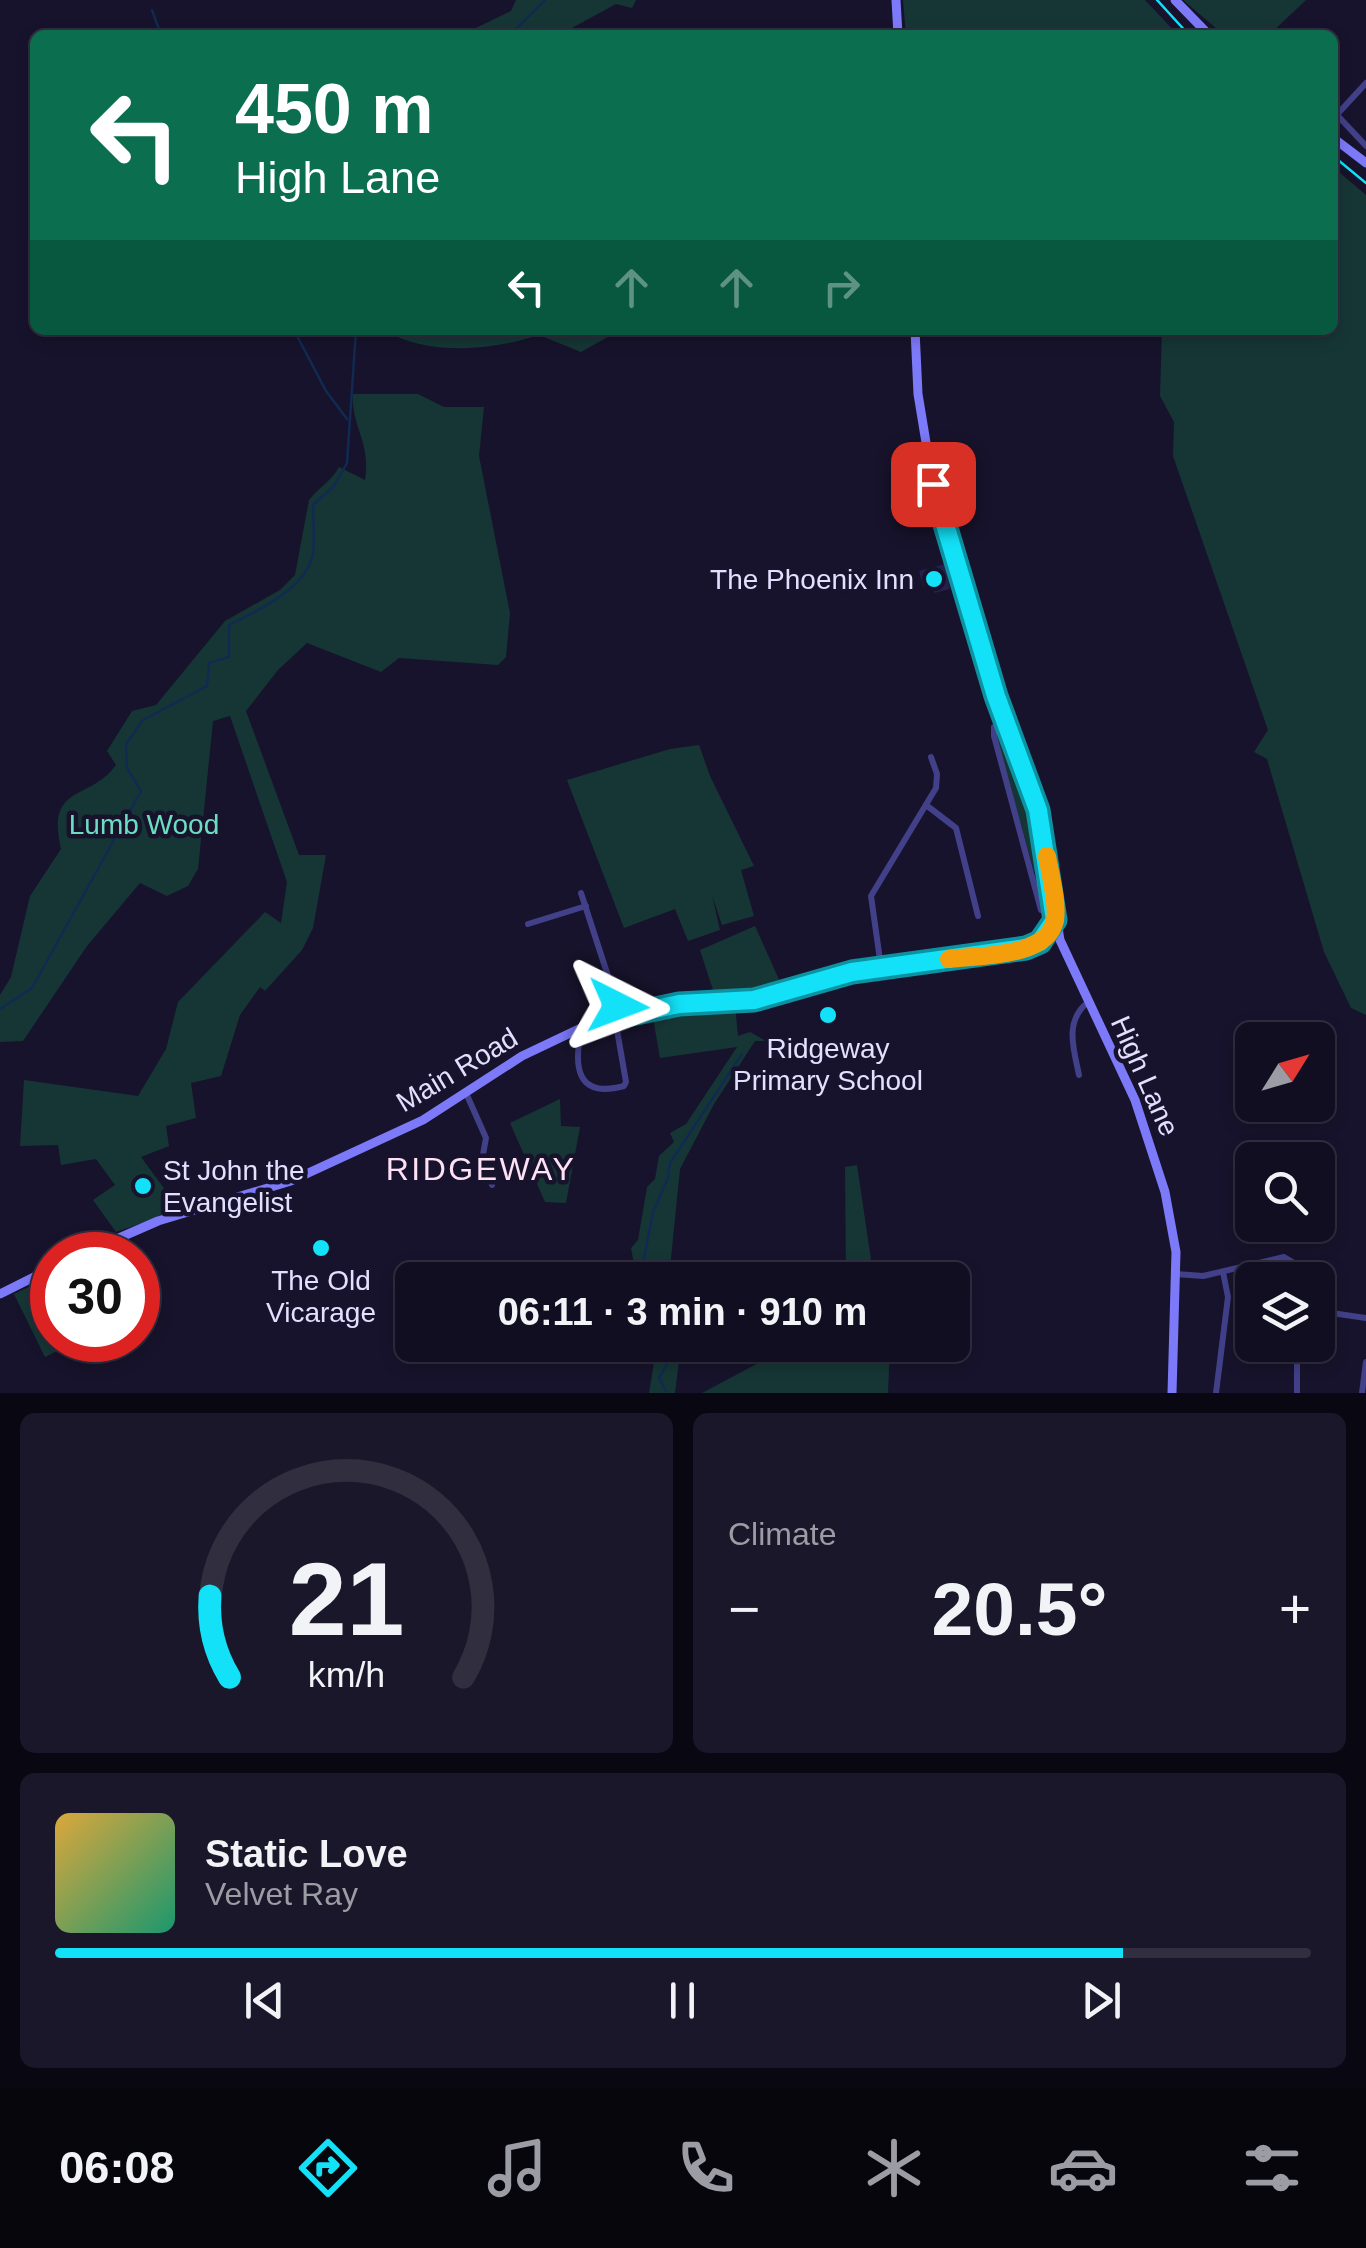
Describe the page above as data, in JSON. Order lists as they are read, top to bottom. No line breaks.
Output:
{"streets":{"street":["Main Road","High Lane"]},"districts":["RIDGEWAY"],"parks":["Lumb Wood"],"places":["The Phoenix Inn","Ridgeway Primary School","St John the Evangelist","The Old Vicarage"],"north":"top right","page":{"turn":["450 m","High Lane"],"limit":"30","trip":"06:11 · 3 min · 910 m","tile":"Climate","heat":["−","20.5°","+"],"song":["Static Love","Velvet Ray"],"tabs":"06:08","gauge":["21","km/h"]}}
